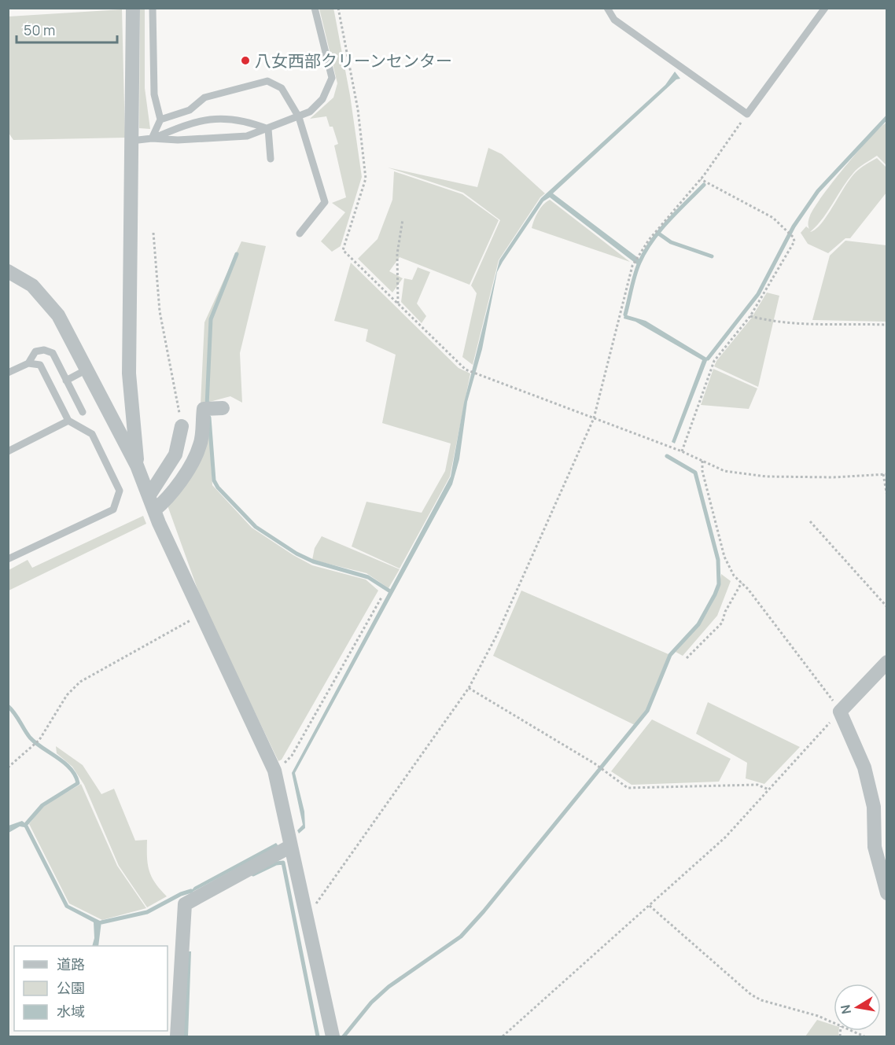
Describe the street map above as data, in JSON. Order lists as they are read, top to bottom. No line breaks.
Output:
{"places":["八女西部クリーンセンター"],"legend":["道路","公園","水域"],"scale_bar":"50 m","north":"left"}
